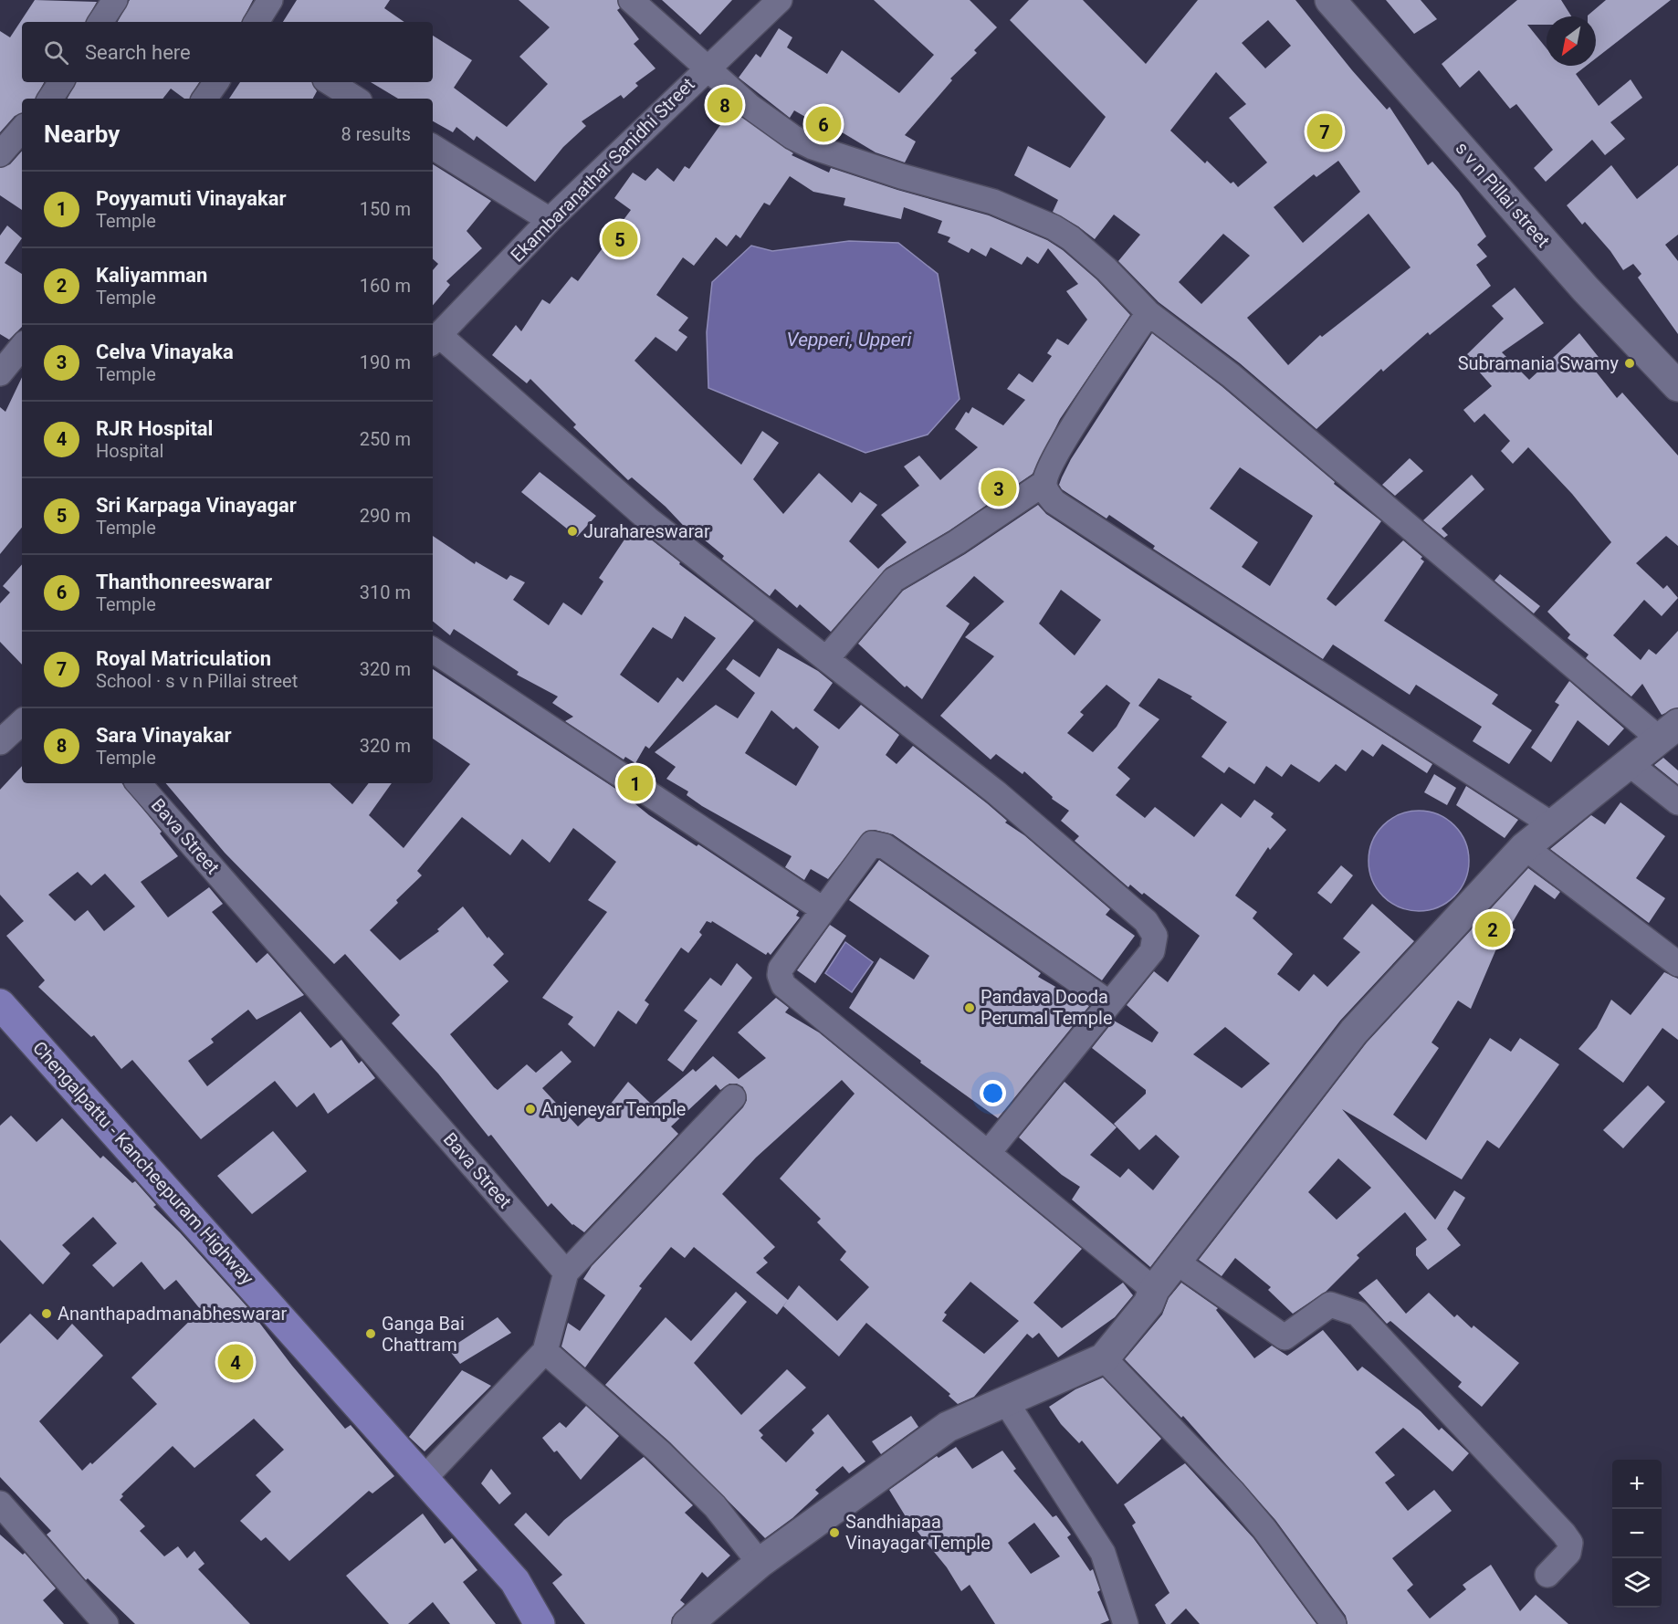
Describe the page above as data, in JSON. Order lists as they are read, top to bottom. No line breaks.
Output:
{"streets":{"highway":["Chengalpattu - Kancheepuram Highway"],"main road":["s v n Pillai street"],"street":["Ekambaranathar Sanidhi Street","Bava Street"]},"water":["Vepperi, Upperi"],"places":["Subramania Swamy","Jurahareswarar","Pandava Dooda Perumal Temple","Anjeneyar Temple","Ananthapadmanabheswarar","Ganga Bai Chattram","Sandhiapaa Vinayagar Temple"],"north":"bottom left","page":{"search":"Search here","pins":["8","6","7","5","3","1","2","4"],"heading":["Nearby","8 results"],"list":[{"mark":"1","name":"Poyyamuti Vinayakar","note":"Temple","value":"150 m"},{"mark":"2","name":"Kaliyamman","note":"Temple","value":"160 m"},{"mark":"3","name":"Celva Vinayaka","note":"Temple","value":"190 m"},{"mark":"4","name":"RJR Hospital","note":"Hospital","value":"250 m"},{"mark":"5","name":"Sri Karpaga Vinayagar","note":"Temple","value":"290 m"},{"mark":"6","name":"Thanthonreeswarar","note":"Temple","value":"310 m"},{"mark":"7","name":"Royal Matriculation","note":"School · s v n Pillai street","value":"320 m"},{"mark":"8","name":"Sara Vinayakar","note":"Temple","value":"320 m"}],"map_buttons":["+","−"]}}
